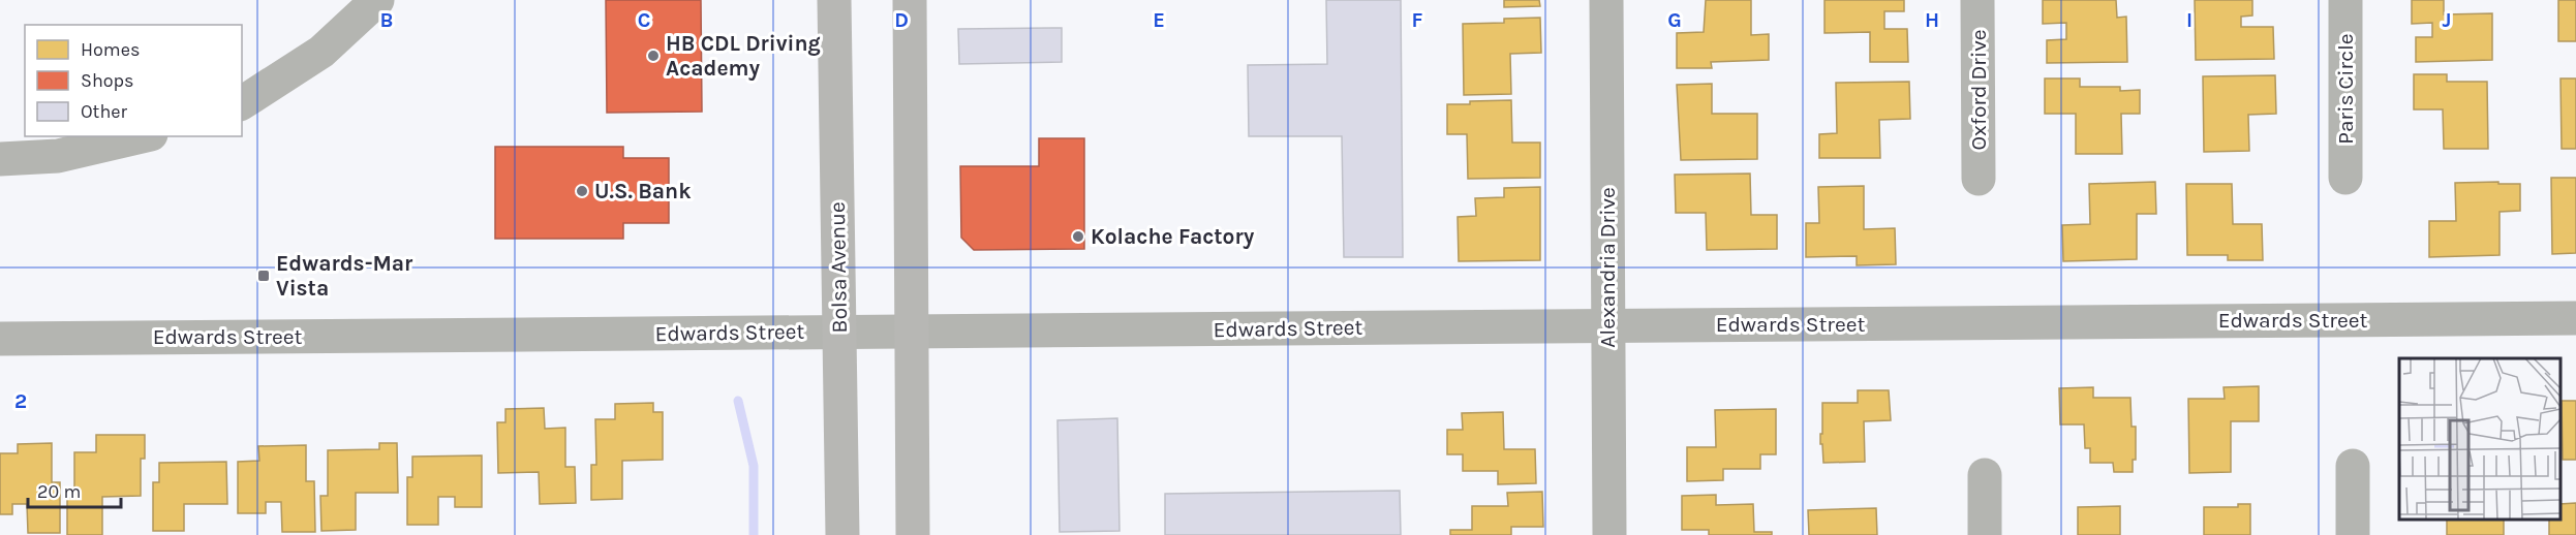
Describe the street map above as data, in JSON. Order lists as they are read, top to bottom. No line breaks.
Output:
{"streets":{"main road":["Bolsa Avenue"],"street":["Paris Circle","Oxford Drive","Alexandria Drive","Edwards Street"]},"crossings":[["Bolsa Avenue","Edwards Street"],["Alexandria Drive","Edwards Street"]],"places":{"other":["HB CDL Driving Academy","U.S. Bank","Kolache Factory"],"transit":["Edwards-Mar Vista"]},"legend":["Homes","Shops","Other"],"scale_bar":"20 m","grid":{"columns":["B","C","D","E","F","G","H","I","J"],"rows":["2"]}}
